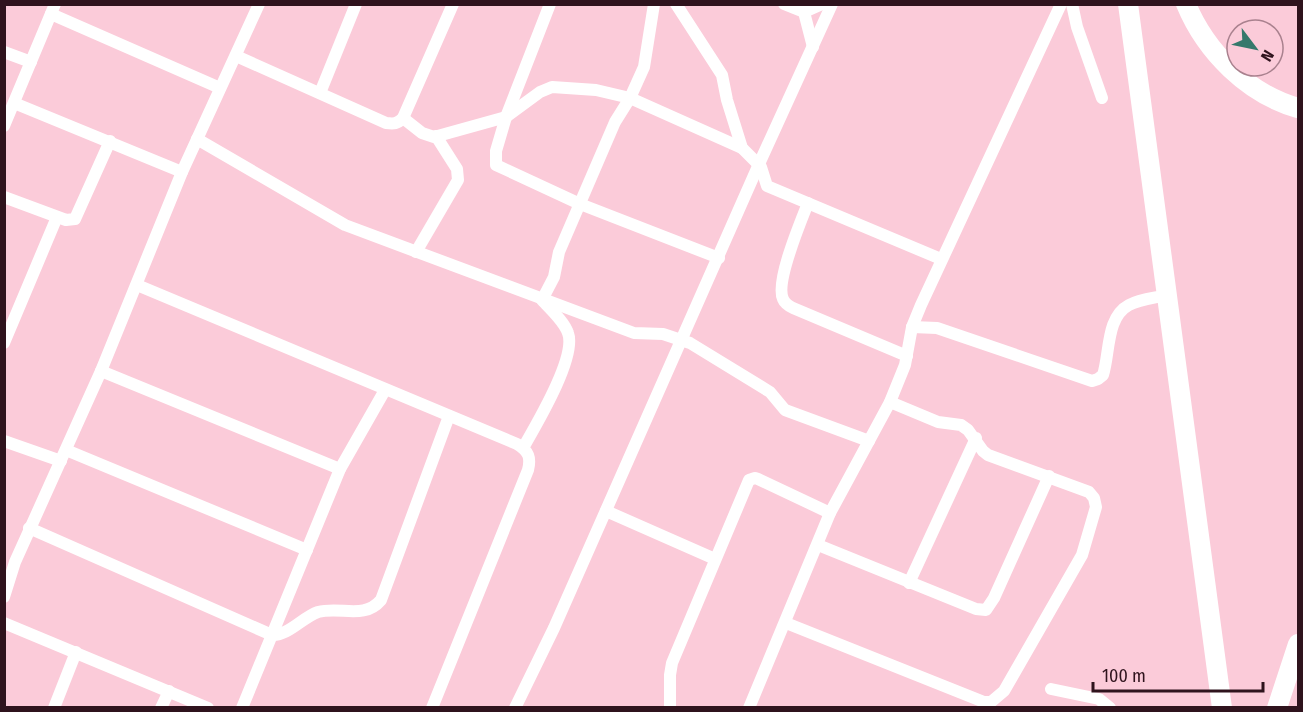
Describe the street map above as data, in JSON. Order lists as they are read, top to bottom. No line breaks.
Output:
{"scale_bar":"100 m","north":"bottom right"}
